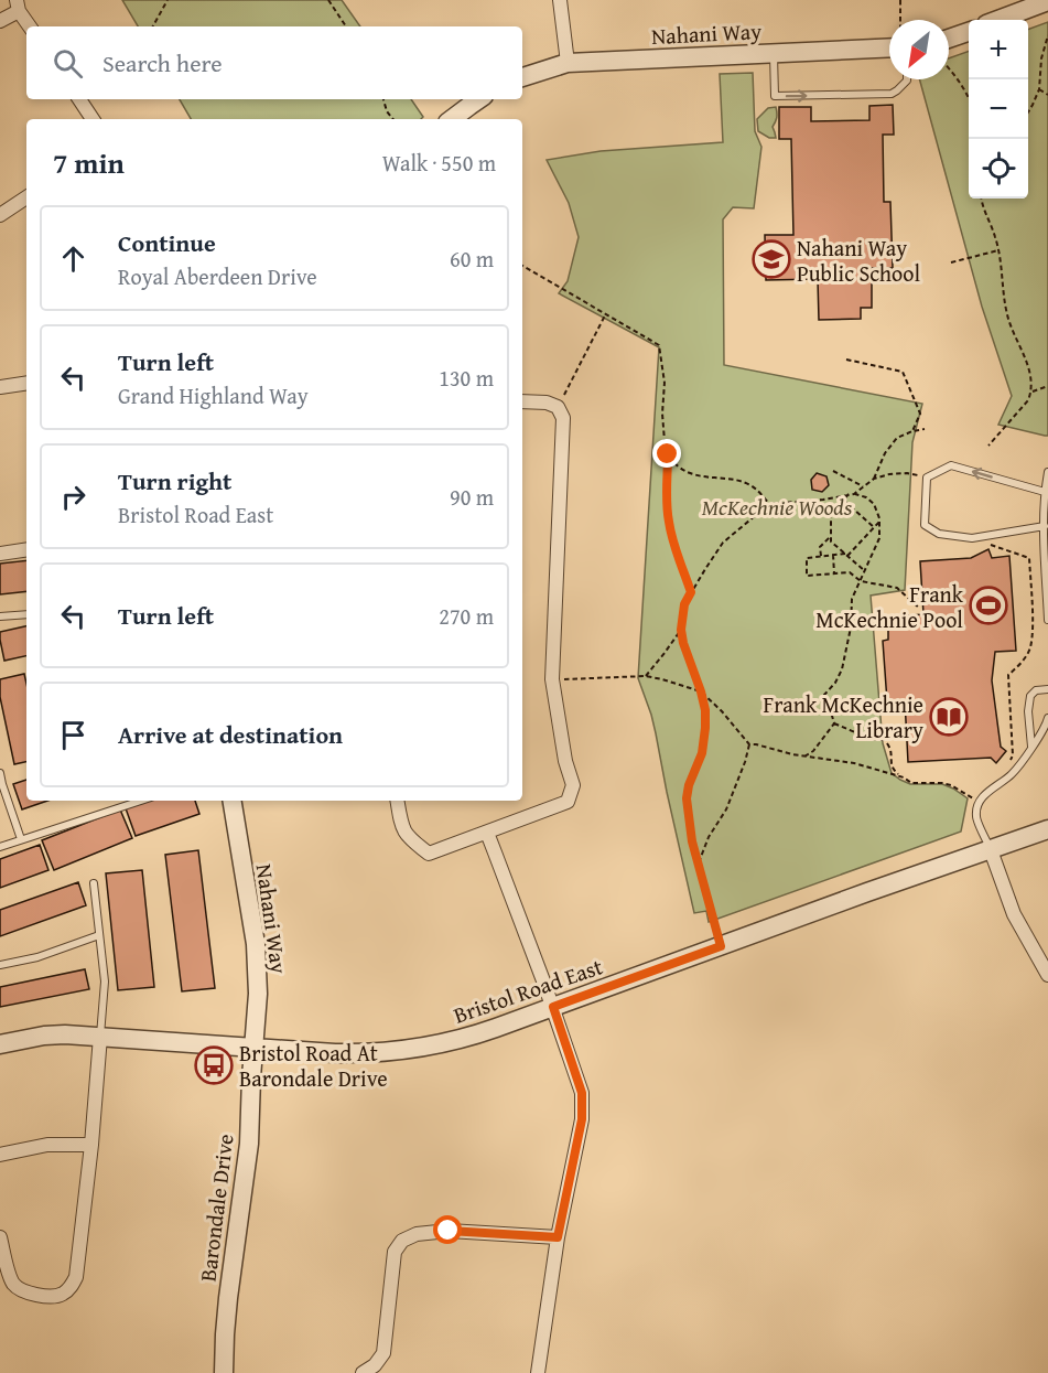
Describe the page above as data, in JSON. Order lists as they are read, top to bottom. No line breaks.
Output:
{"streets":{"street":["Nahani Way","Bristol Road East","Barondale Drive"]},"crossings":[["Nahani Way","Bristol Road East"],["Nahani Way","Barondale Drive"],["Bristol Road East","Barondale Drive"]],"parks":["McKechnie Woods"],"places":{"school or university":["Nahani Way Public School"],"sports":["Frank McKechnie Pool"],"library":["Frank McKechnie Library"],"bus stop":["Bristol Road At Barondale Drive"]},"north":"bottom left","page":{"map_buttons":["+","−"],"search":"Search here","heading":["7 min","Walk · 550 m"],"list":[["Continue","Royal Aberdeen Drive","60 m"],["Turn left","Grand Highland Way","130 m"],["Turn right","Bristol Road East","90 m"],["Turn left","270 m"],"Arrive at destination"]}}
